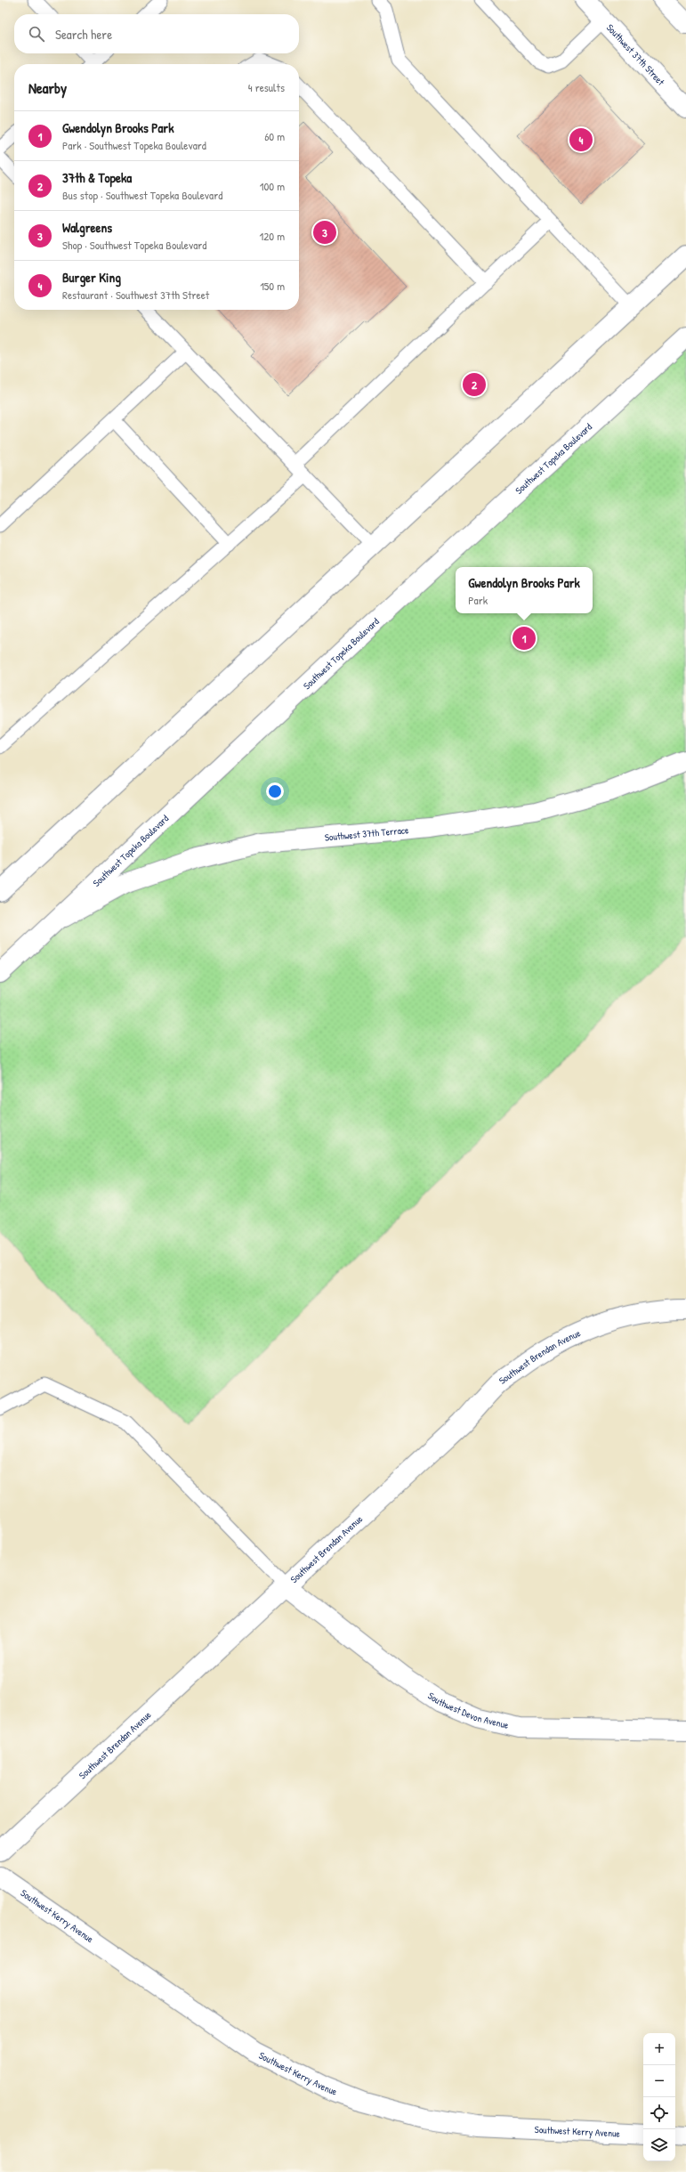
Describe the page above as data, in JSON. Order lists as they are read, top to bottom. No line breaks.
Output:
{"streets":{"street":["Southwest 37th Street","Southwest Topeka Boulevard","Southwest 37th Terrace","Southwest Brendan Avenue","Southwest Devon Avenue","Southwest Kerry Avenue"]},"crossings":[["Southwest Topeka Boulevard","Southwest 37th Terrace"],["Southwest Brendan Avenue","Southwest Devon Avenue"]],"page":{"search":"Search here","heading":["Nearby","4 results"],"list":[{"mark":"1","name":"Gwendolyn Brooks Park","note":"Park · Southwest Topeka Boulevard","value":"60 m"},{"mark":"2","name":"37th & Topeka","note":"Bus stop · Southwest Topeka Boulevard","value":"100 m"},{"mark":"3","name":"Walgreens","note":"Shop · Southwest Topeka Boulevard","value":"120 m"},{"mark":"4","name":"Burger King","note":"Restaurant · Southwest 37th Street","value":"150 m"}],"pins":["4","3","2","1"],"popup":["Gwendolyn Brooks Park","Park"],"map_buttons":["+","−"]}}
